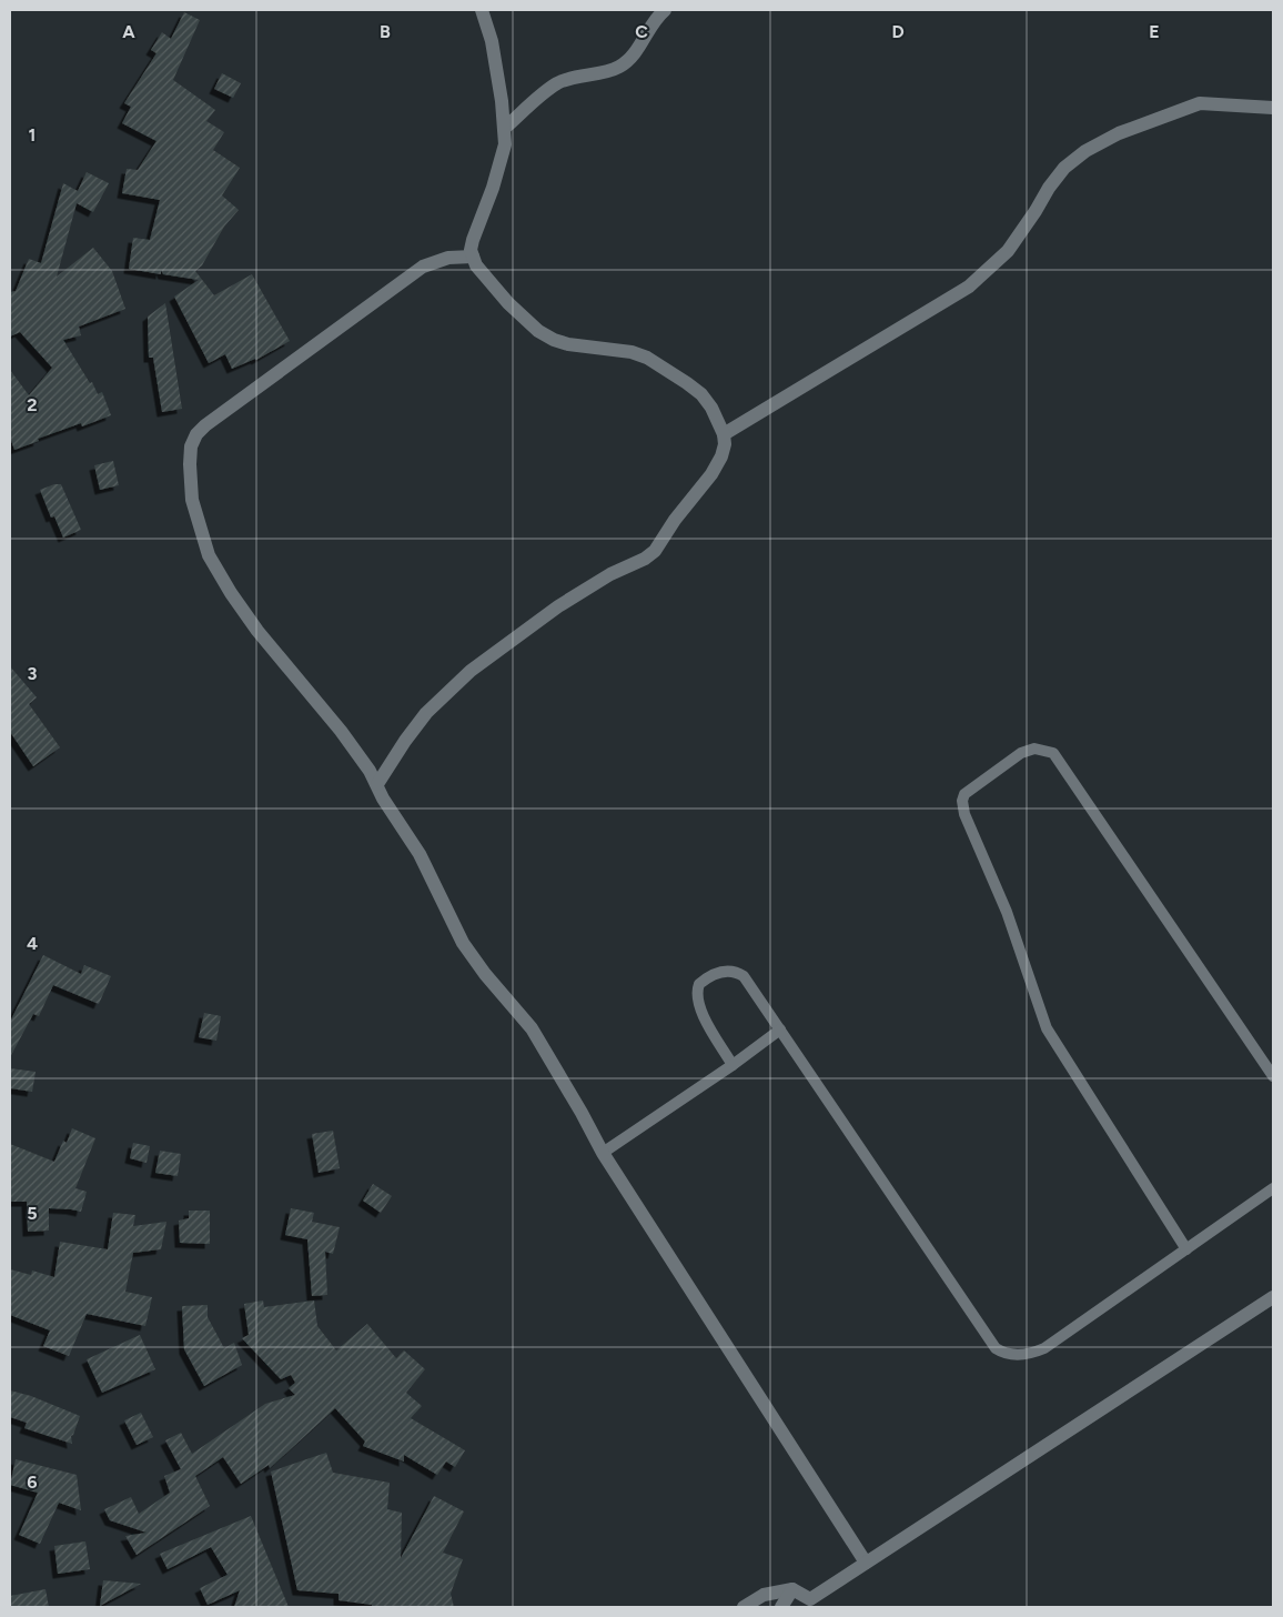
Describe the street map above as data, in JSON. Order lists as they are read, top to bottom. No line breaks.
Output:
{"grid":{"columns":["A","B","C","D","E"],"rows":["1","2","3","4","5","6"]}}
